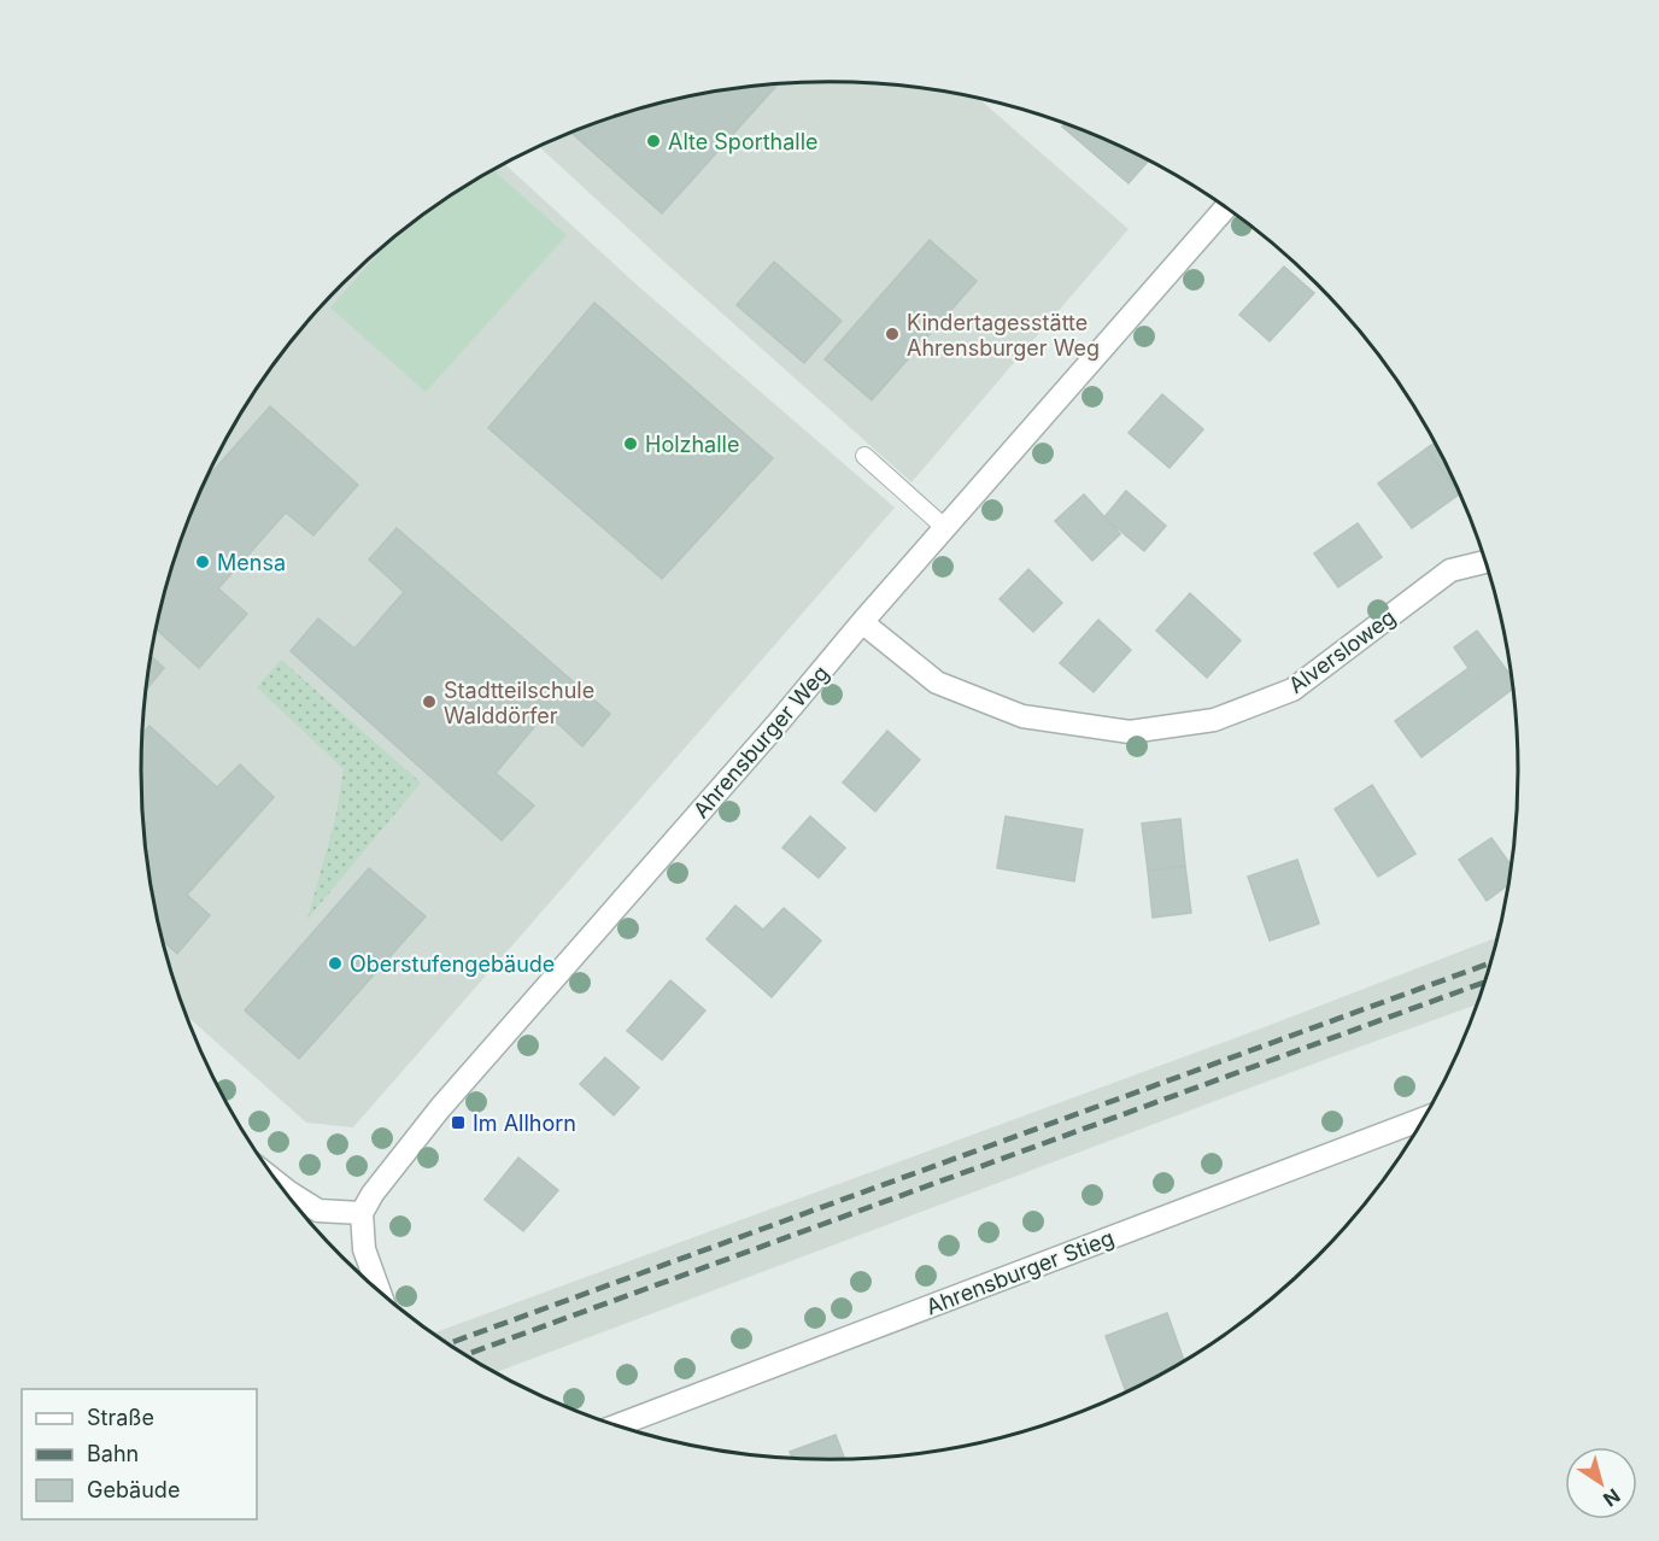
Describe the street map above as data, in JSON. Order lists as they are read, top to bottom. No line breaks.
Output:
{"streets":{"street":["Alversloweg","Ahrensburger Weg","Ahrensburger Stieg"]},"crossings":[["Alversloweg","Ahrensburger Weg"]],"places":{"other":["Alte Sporthalle","Kindertagesstätte Ahrensburger Weg","Holzhalle","Mensa","Stadtteilschule Walddörfer","Oberstufengebäude"],"transit":["Im Allhorn"]},"legend":["Straße","Bahn","Gebäude"],"north":"bottom right"}
